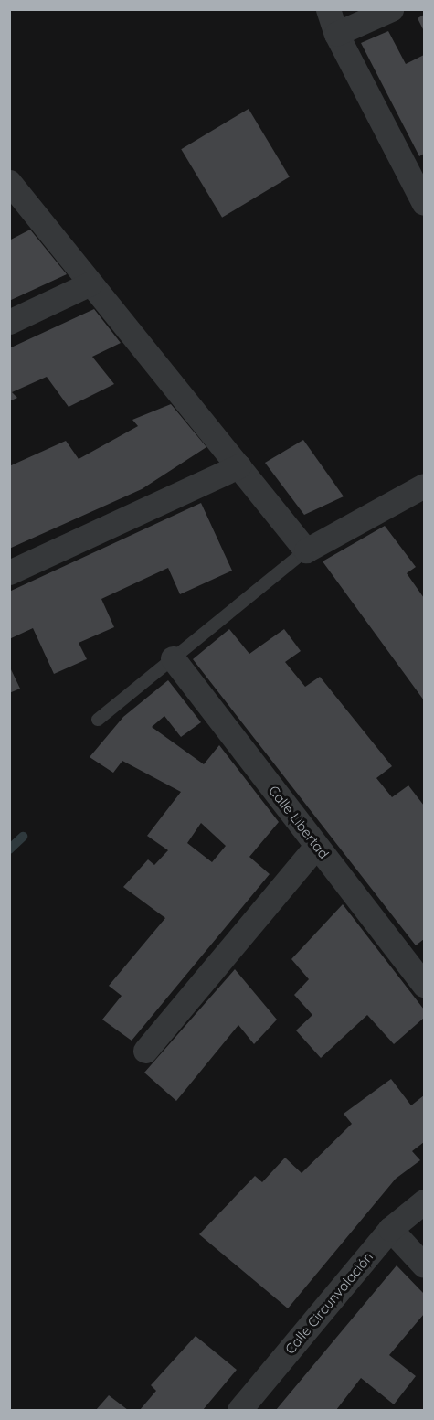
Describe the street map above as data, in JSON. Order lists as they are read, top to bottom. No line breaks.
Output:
{"streets":{"street":["Calle Libertad","Calle Circunvalación"]}}
